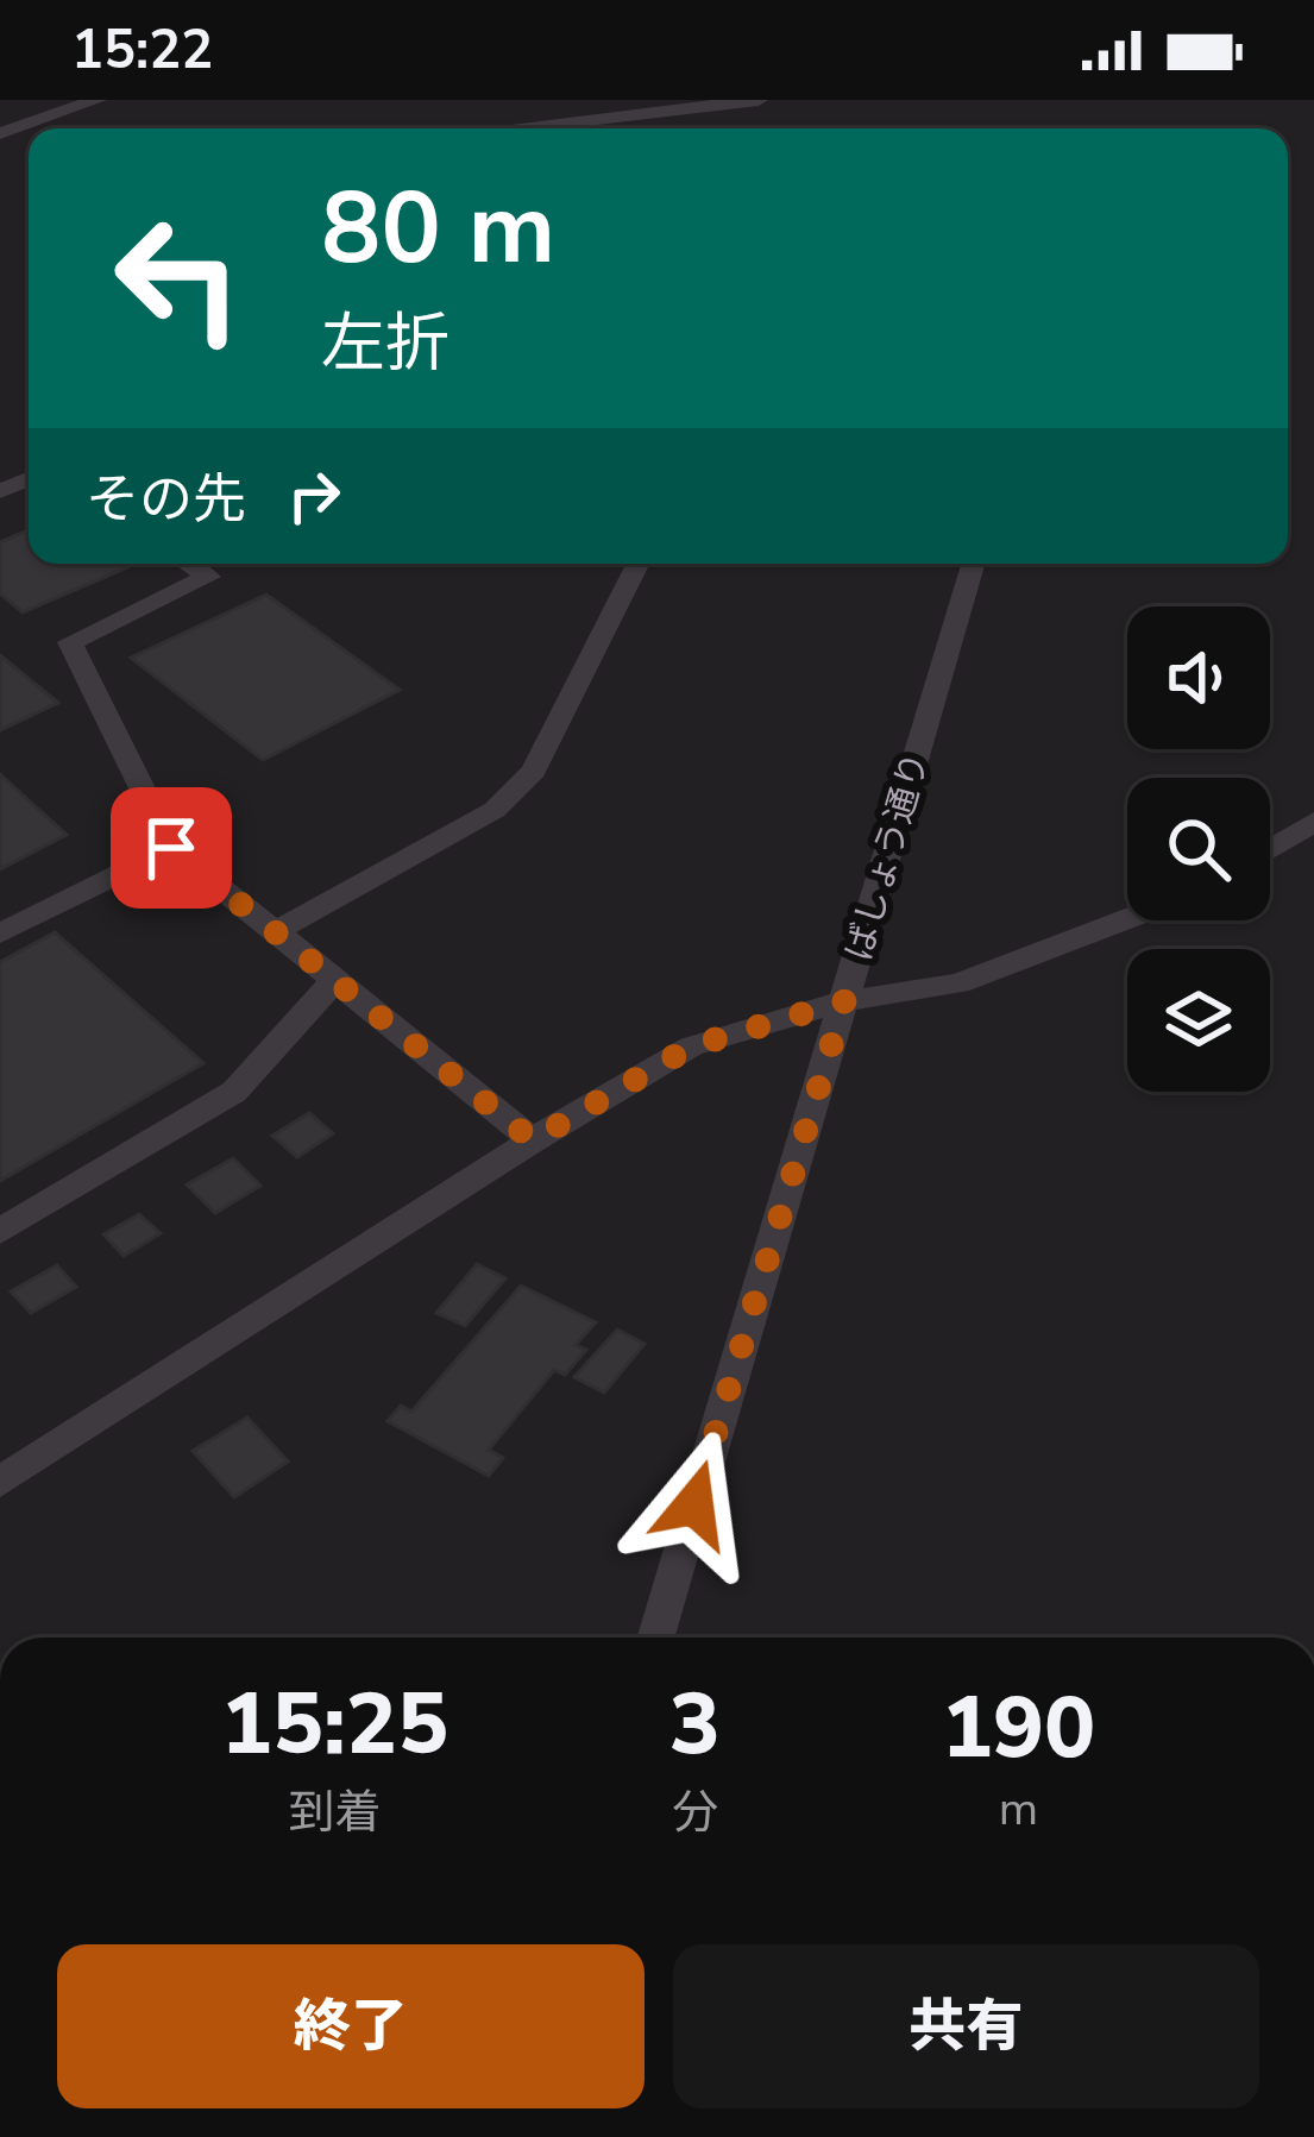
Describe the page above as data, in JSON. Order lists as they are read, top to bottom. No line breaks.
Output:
{"streets":{"lane":["ばしょう通り"]},"page":{"status":"15:22","turn":["80 m","左折"],"then":"その先","eta":["15:25","到着","3","分","190","m"],"buttons":["終了","共有"]}}
